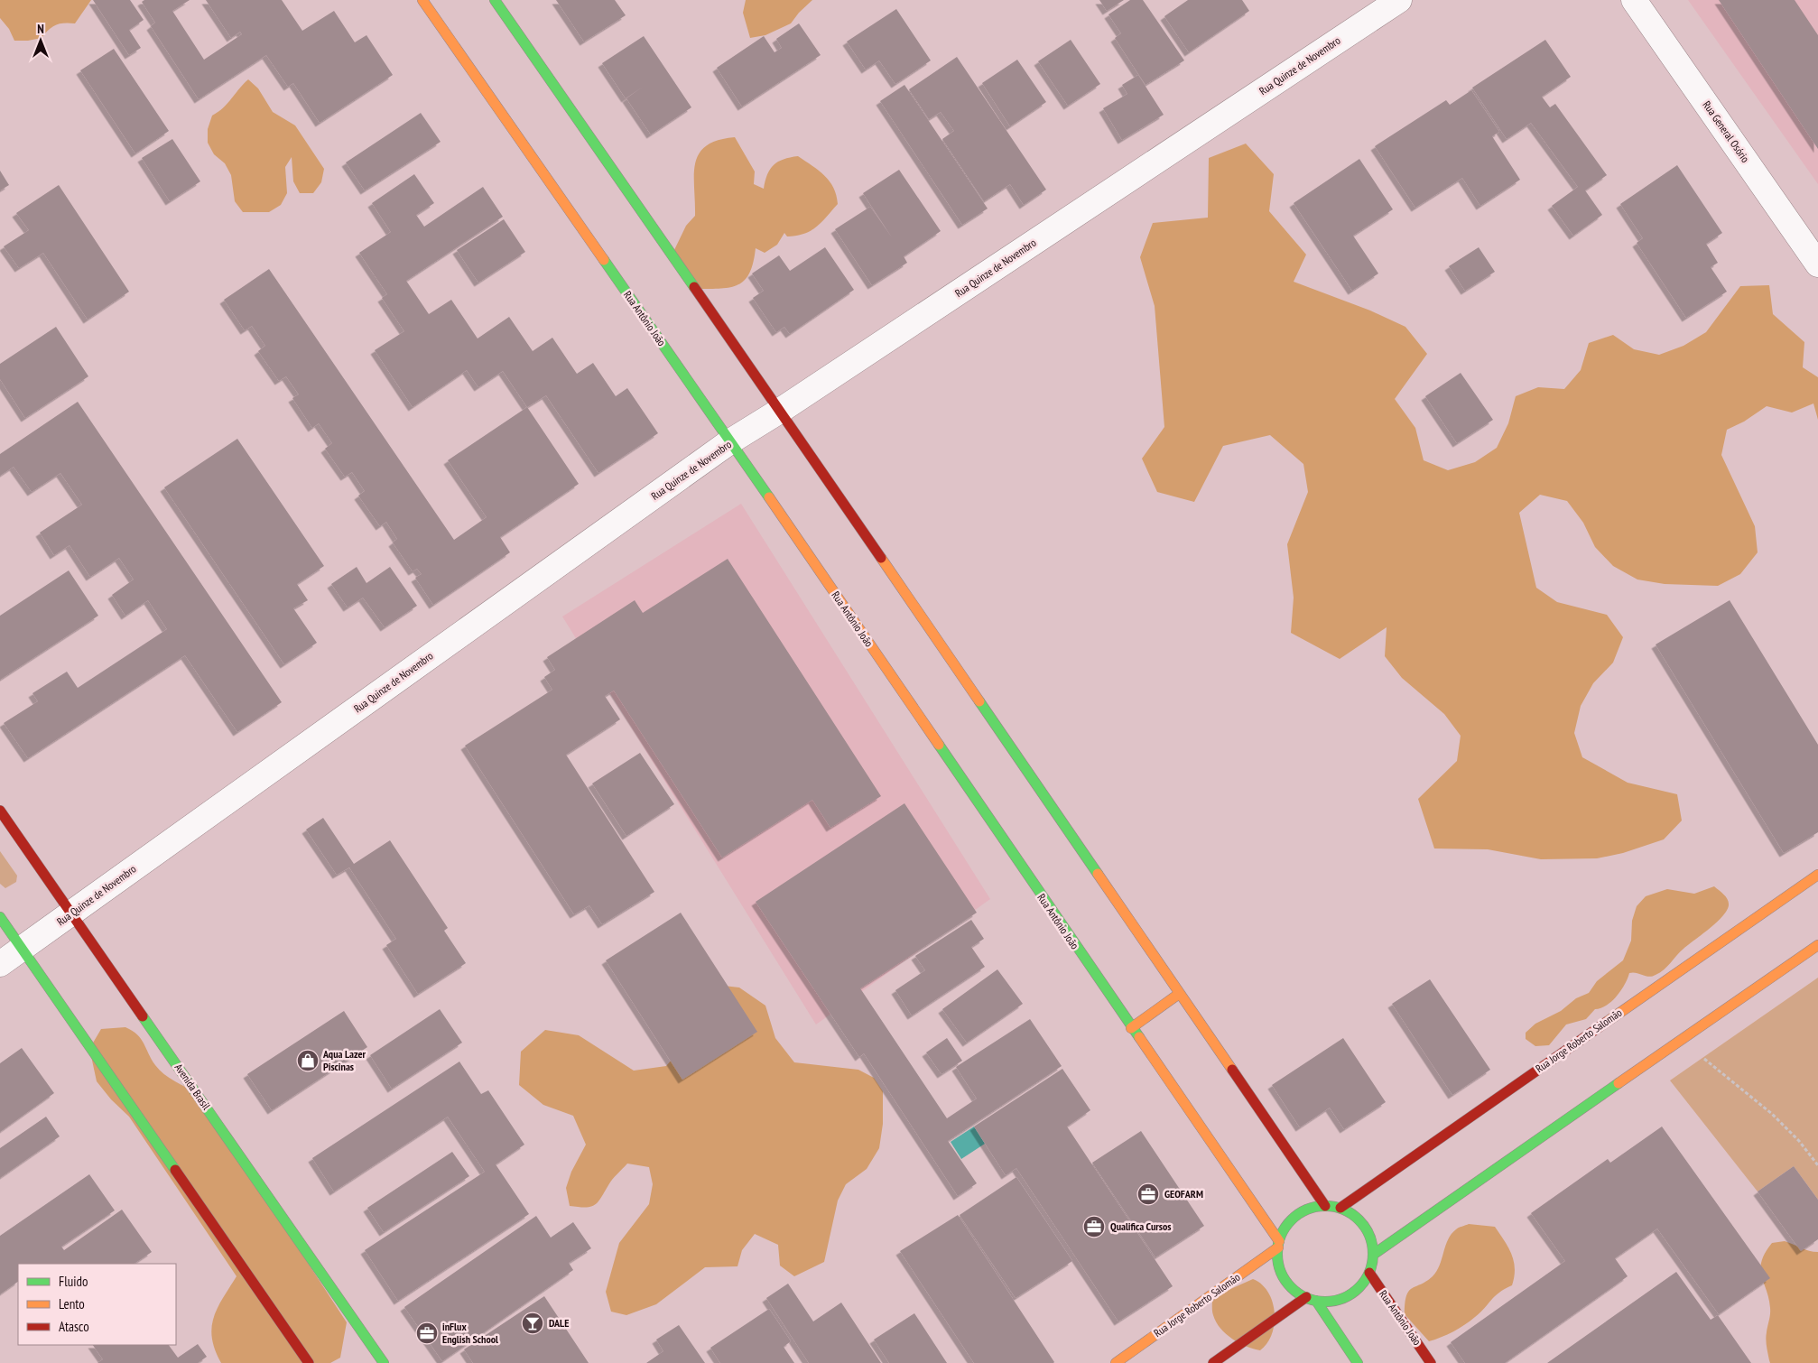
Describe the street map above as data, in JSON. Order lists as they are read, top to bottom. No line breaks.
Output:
{"streets":{"main road":["Rua Antônio João","Rua Jorge Roberto Salomão","Avenida Brasil"],"street":["Rua Quinze de Novembro","Rua General Osório"]},"crossings":[["Rua Quinze de Novembro","Rua Antônio João"],["Rua Quinze de Novembro","Avenida Brasil"],["Rua Antônio João","Rua Jorge Roberto Salomão"]],"places":{"shop":["Aqua Lazer Piscinas"],"office":["GEOFARM","Qualifica Cursos","inFlux English School"],"bar":["DALE"]},"legend":["Fluido","Lento","Atasco"],"north":"top"}
